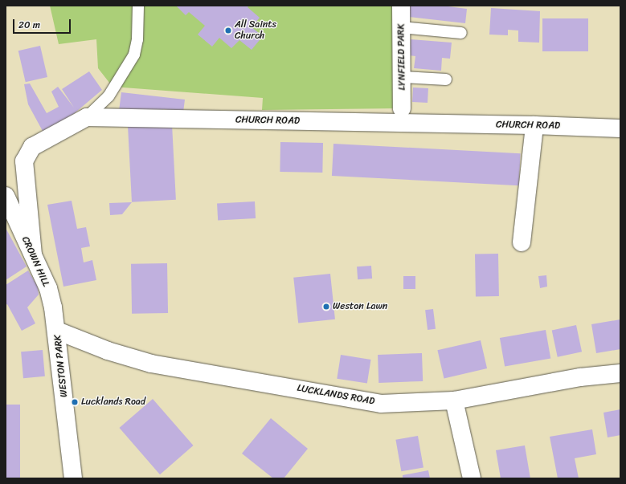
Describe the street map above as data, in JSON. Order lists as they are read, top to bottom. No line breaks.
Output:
{"streets":{"street":["LYNFIELD PARK","CHURCH ROAD","CROWN HILL","WESTON PARK","LUCKLANDS ROAD"]},"crossings":[["CHURCH ROAD","CROWN HILL"],["CROWN HILL","WESTON PARK"],["CROWN HILL","LUCKLANDS ROAD"],["WESTON PARK","LUCKLANDS ROAD"]],"places":["All Saints Church","Weston Lawn","Lucklands Road"],"scale_bar":"20 m"}
